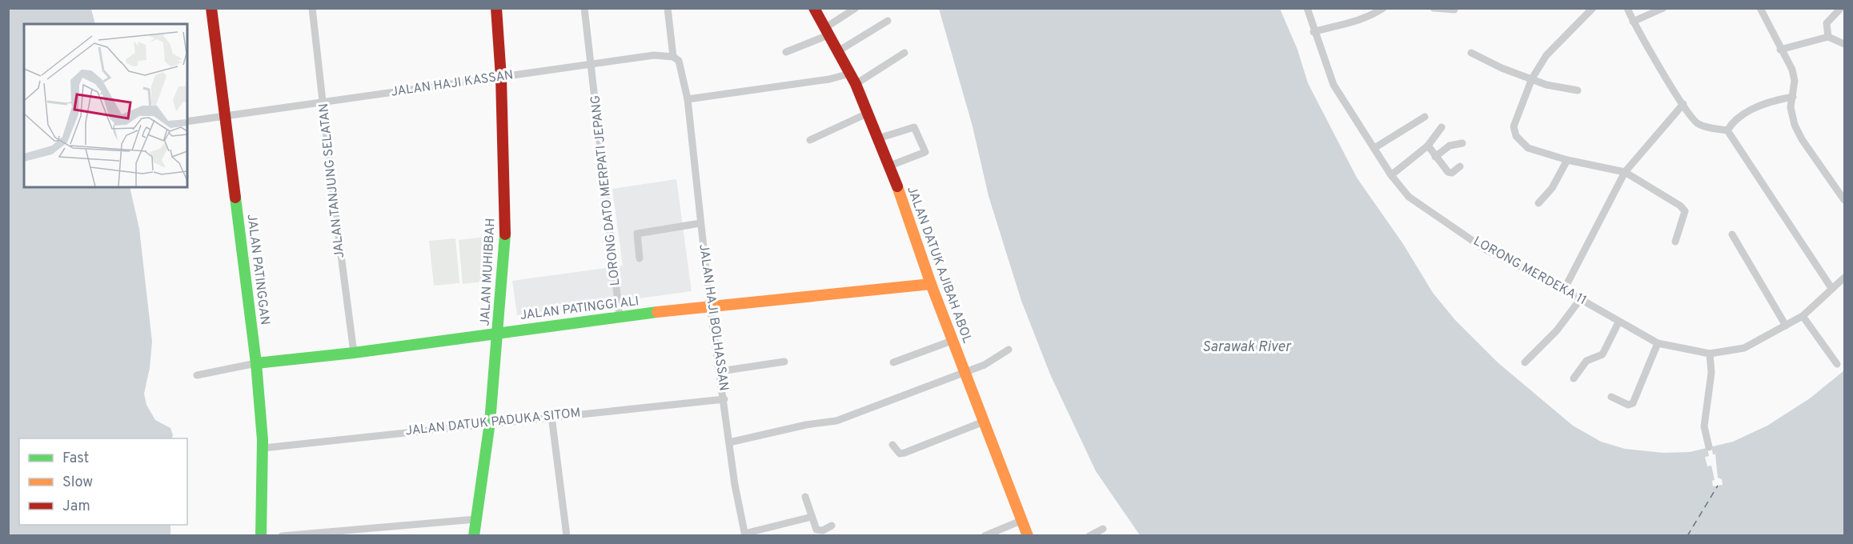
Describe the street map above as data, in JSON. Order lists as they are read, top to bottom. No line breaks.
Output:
{"streets":{"main road":["JALAN DATUK AJIBAH ABOL","JALAN PATINGGAN","JALAN MUHIBBAH","JALAN PATINGGI ALI"],"street":["JALAN HAJI KASSAN","JALAN TANJUNG SELATAN","LORONG DATO MERPATI JEPANG","LORONG MERDEKA 11","JALAN HAJI BOLHASSAN","JALAN DATUK PADUKA SITOM"]},"crossings":[["JALAN HAJI KASSAN","JALAN TANJUNG SELATAN"],["JALAN HAJI KASSAN","LORONG DATO MERPATI JEPANG"],["JALAN HAJI KASSAN","JALAN PATINGGAN"],["JALAN HAJI KASSAN","JALAN MUHIBBAH"],["JALAN TANJUNG SELATAN","JALAN PATINGGI ALI"],["LORONG DATO MERPATI JEPANG","JALAN PATINGGI ALI"],["JALAN DATUK AJIBAH ABOL","JALAN PATINGGI ALI"],["JALAN PATINGGAN","JALAN PATINGGI ALI"],["JALAN PATINGGAN","JALAN DATUK PADUKA SITOM"],["JALAN MUHIBBAH","JALAN PATINGGI ALI"],["JALAN MUHIBBAH","JALAN DATUK PADUKA SITOM"],["JALAN PATINGGI ALI","JALAN HAJI BOLHASSAN"],["JALAN HAJI BOLHASSAN","JALAN DATUK PADUKA SITOM"]],"water":["Sarawak River"],"legend":["Fast","Slow","Jam"]}
